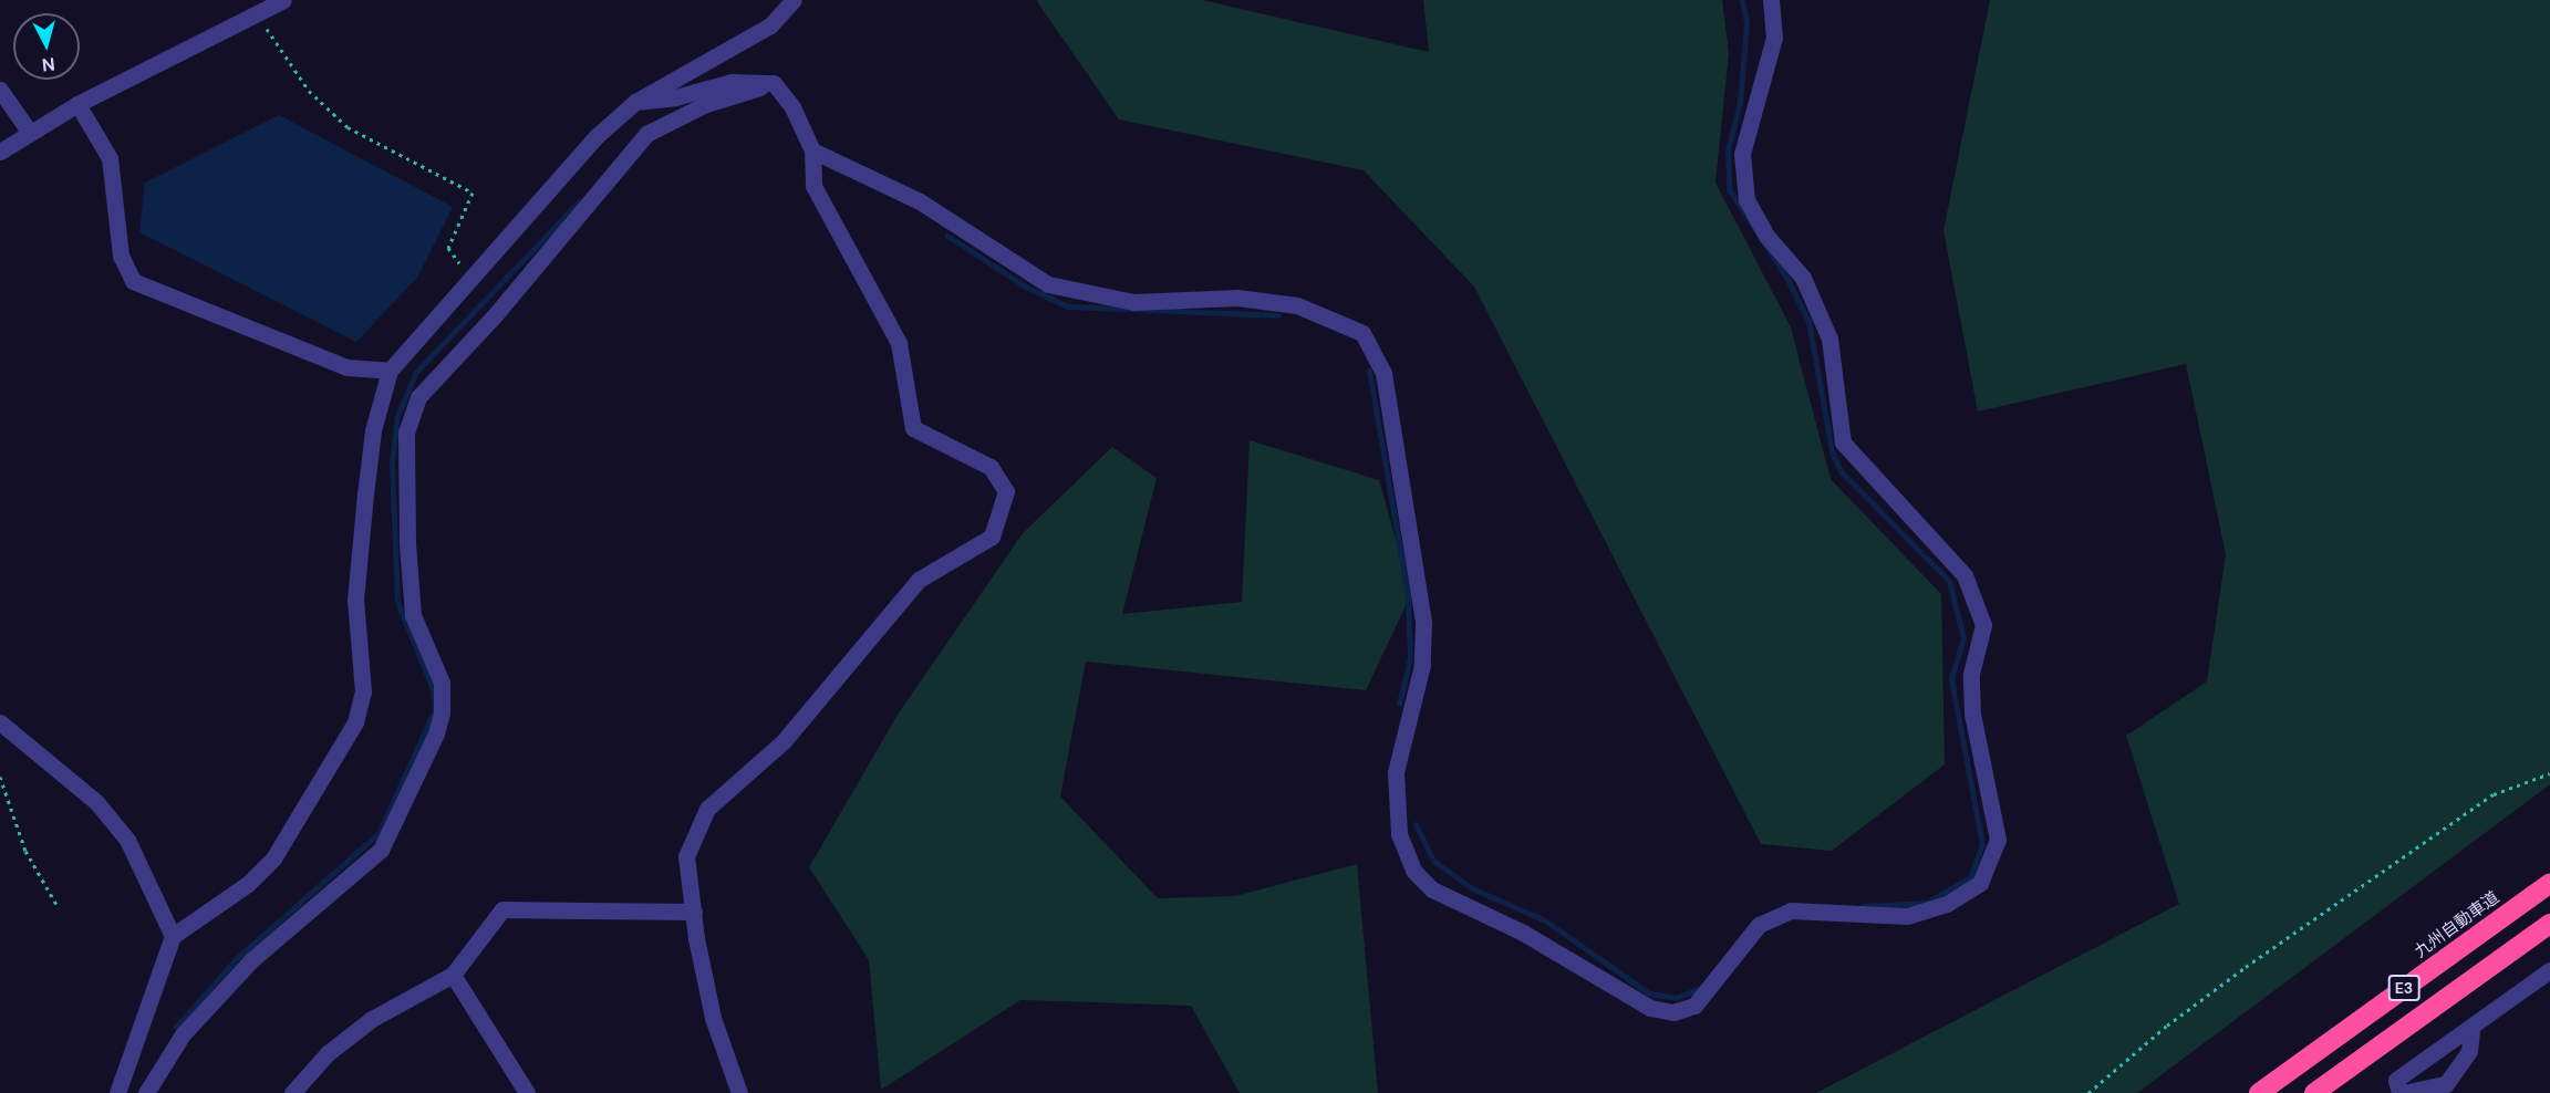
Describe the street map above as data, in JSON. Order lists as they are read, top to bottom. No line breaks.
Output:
{"streets":{"highway":["九州自動車道","E3"]},"north":"bottom"}
